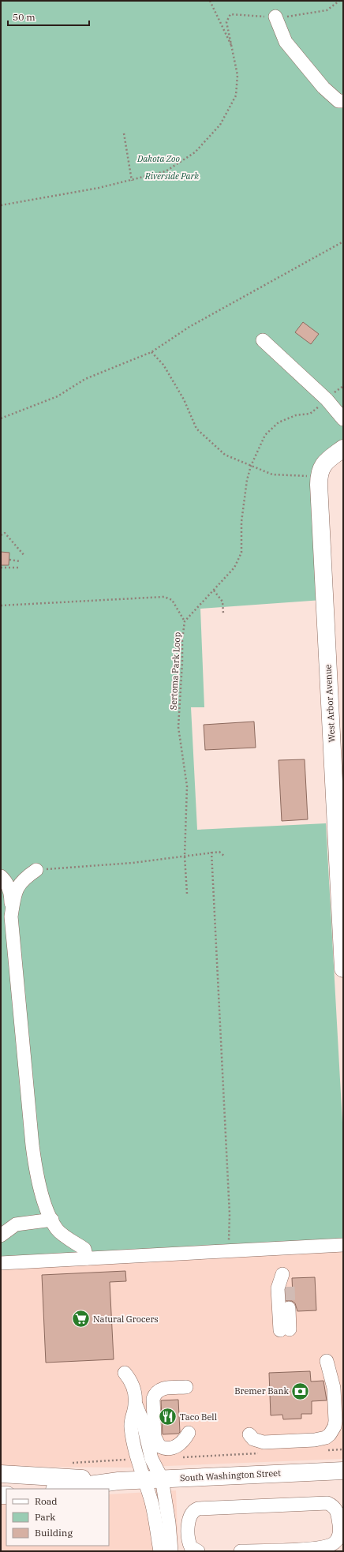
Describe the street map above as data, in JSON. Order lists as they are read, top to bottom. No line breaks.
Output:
{"streets":{"main road":["West Arbor Avenue","South Washington Street"],"path":["Sertoma Park Loop"]},"parks":["Dakota Zoo","Riverside Park"],"places":{"supermarket":["Natural Grocers"],"bank":["Bremer Bank"],"restaurant":["Taco Bell"]},"legend":["Road","Park","Building"],"scale_bar":"50 m"}
